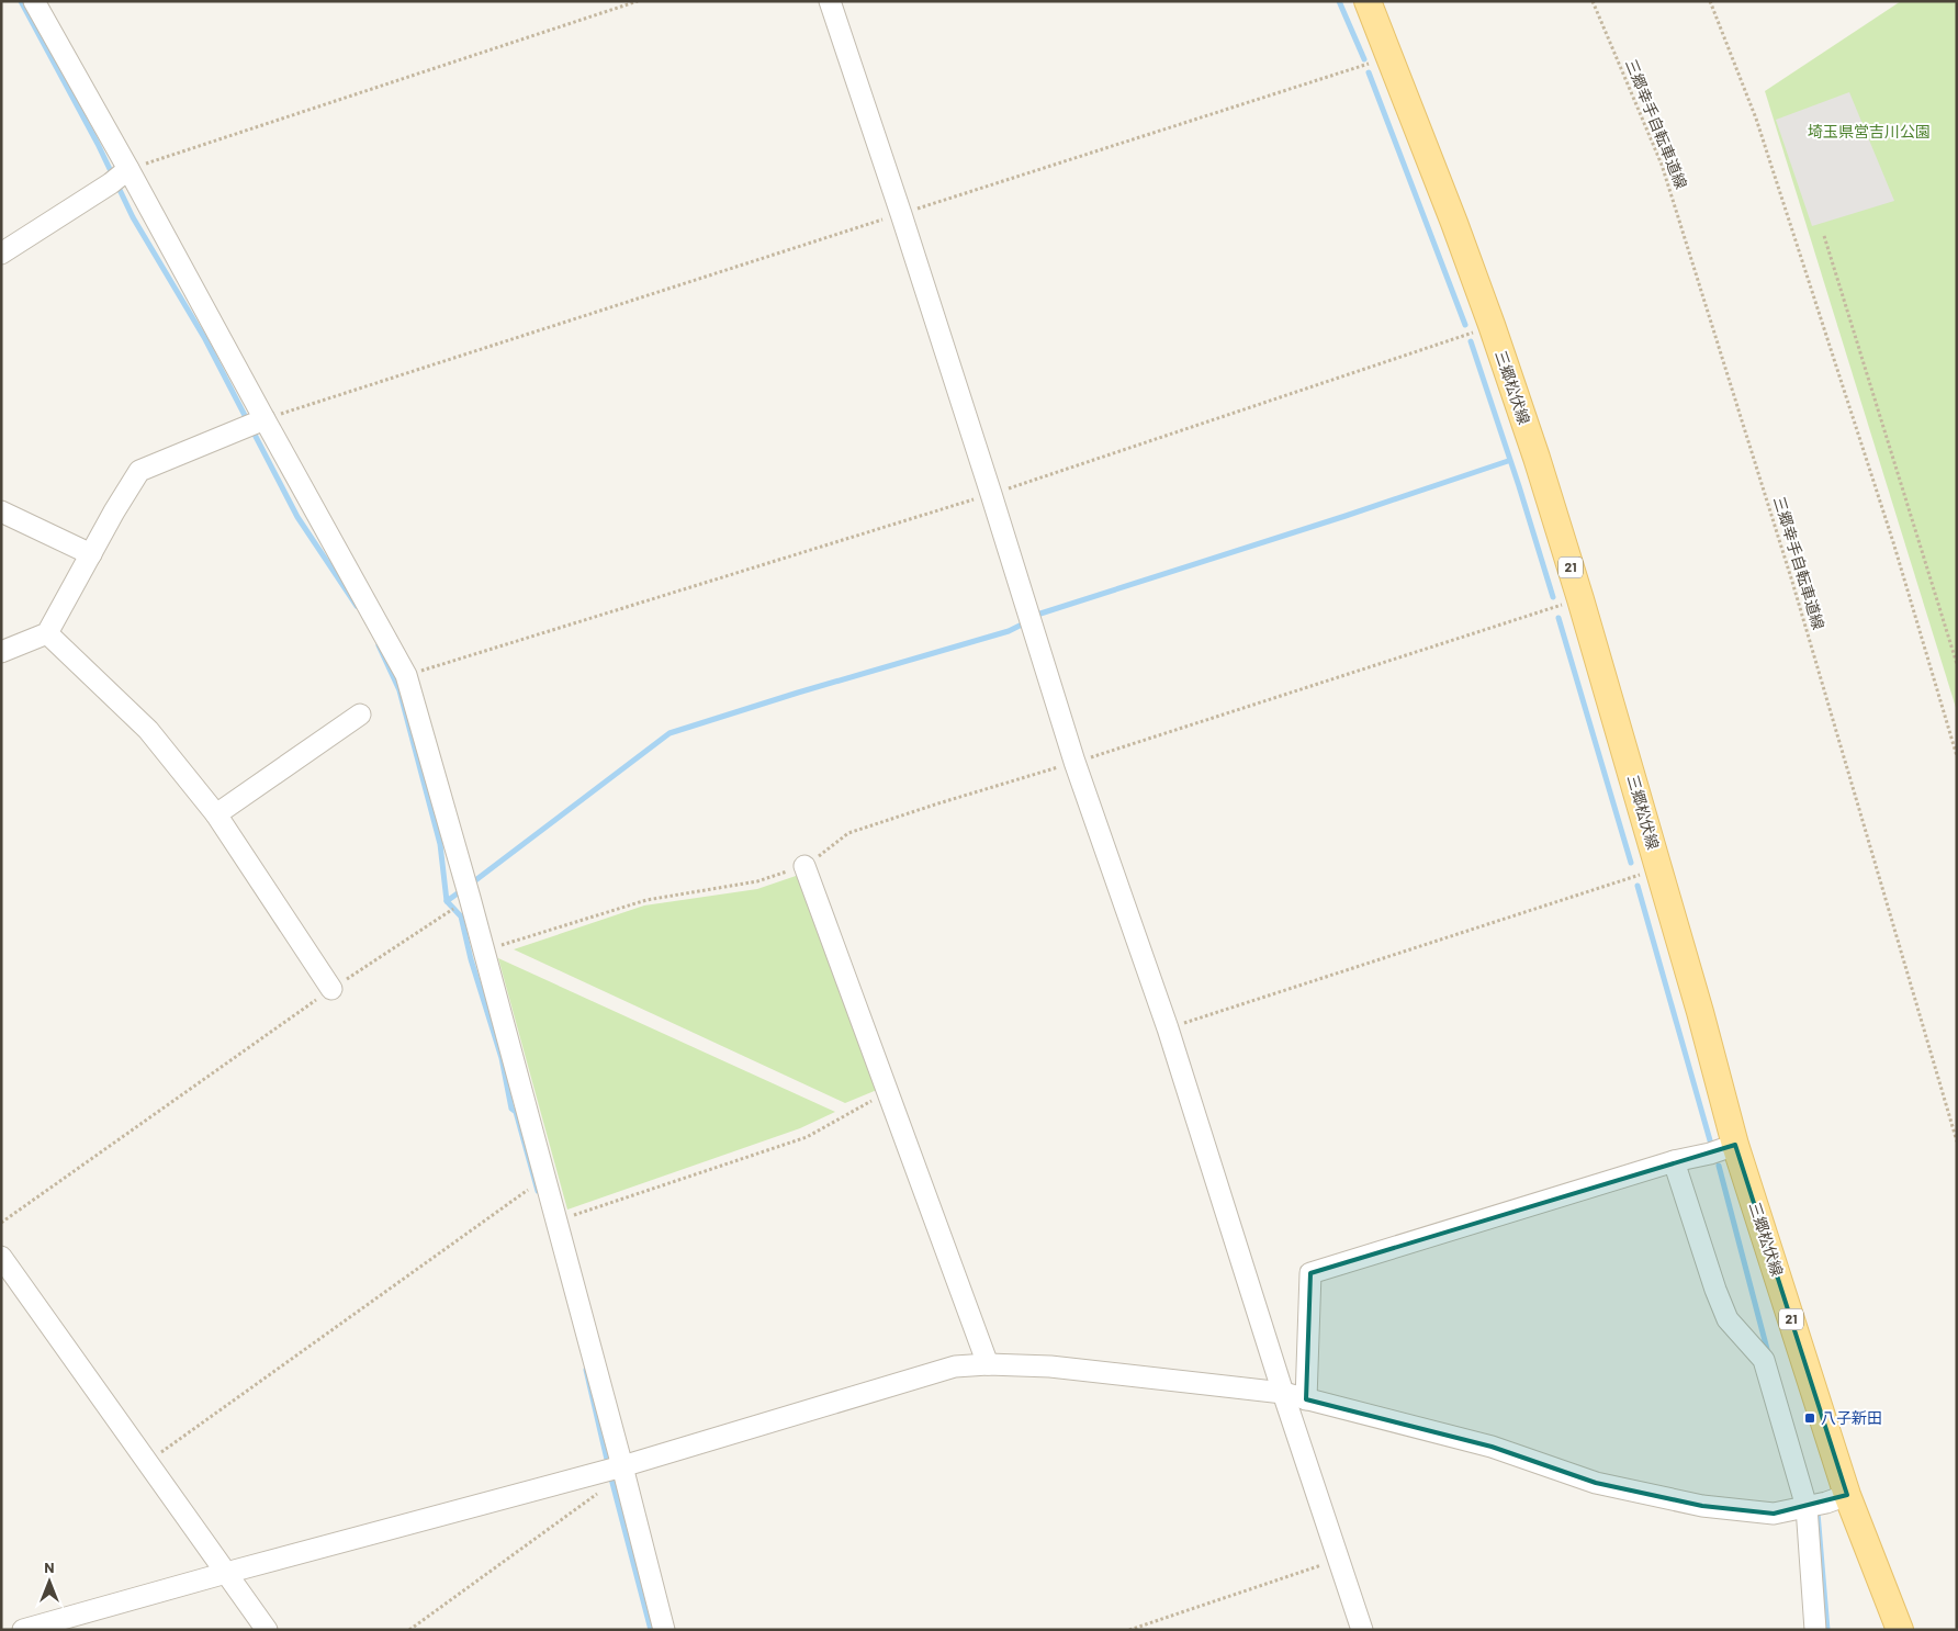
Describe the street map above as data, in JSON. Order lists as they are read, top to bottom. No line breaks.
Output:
{"streets":{"main road":["三郷松伏線","21"],"path":["三郷幸手自転車道線"]},"parks":["埼玉県営吉川公園"],"places":{"transit":["八子新田"]},"north":"top"}
